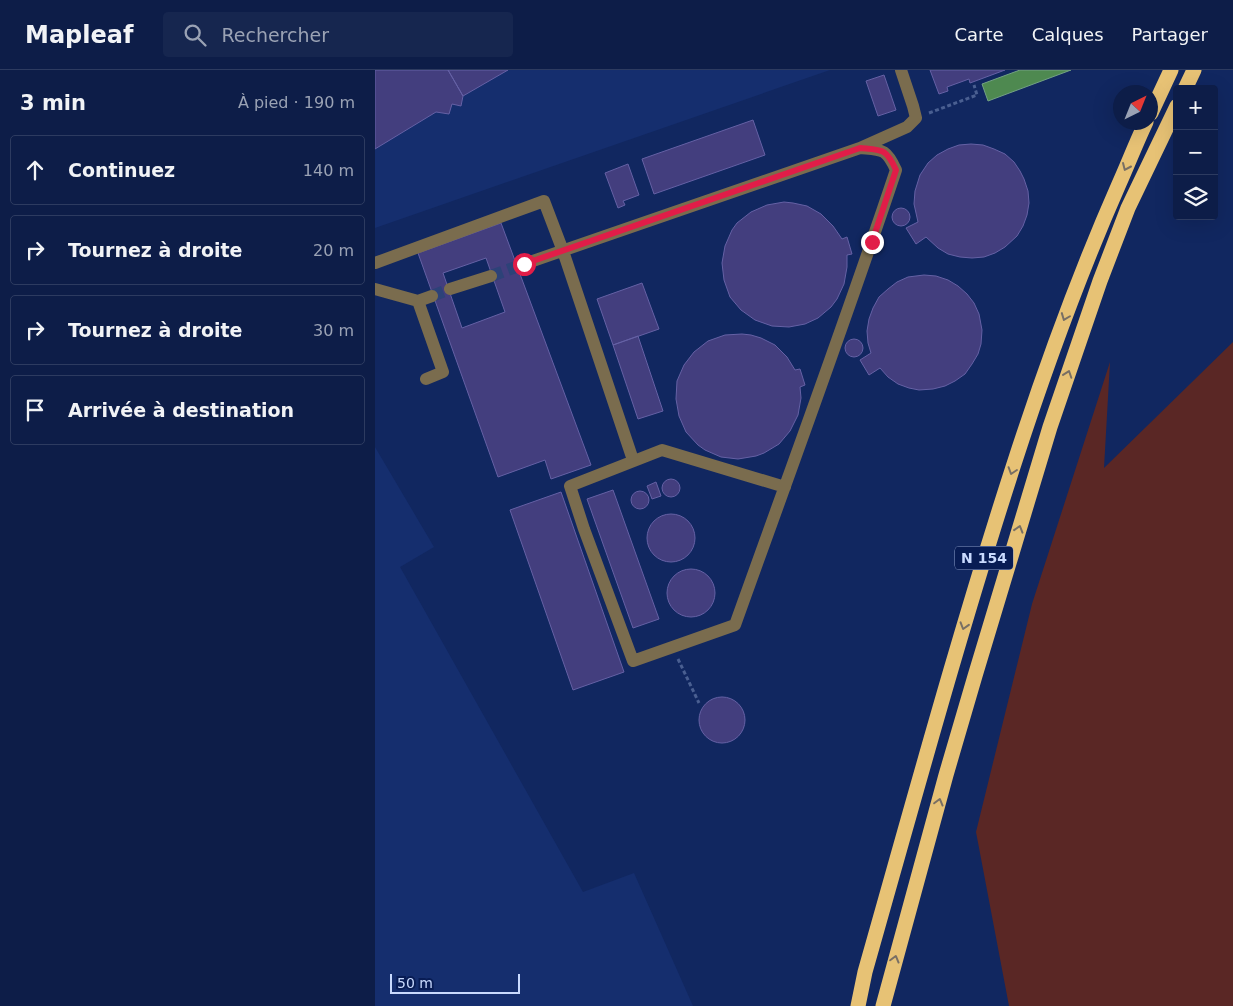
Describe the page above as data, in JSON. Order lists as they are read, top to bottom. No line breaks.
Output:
{"streets":{"highway":["N 154"]},"scale_bar":"50 m","north":"top right","page":{"header":"Mapleaf","search":"Rechercher","nav":["Carte","Calques","Partager"],"heading":["3 min","À pied · 190 m"],"map_buttons":["+","−"],"list":[["Continuez","140 m"],["Tournez à droite","20 m"],["Tournez à droite","30 m"],"Arrivée à destination"],"scale":"50 m"}}
